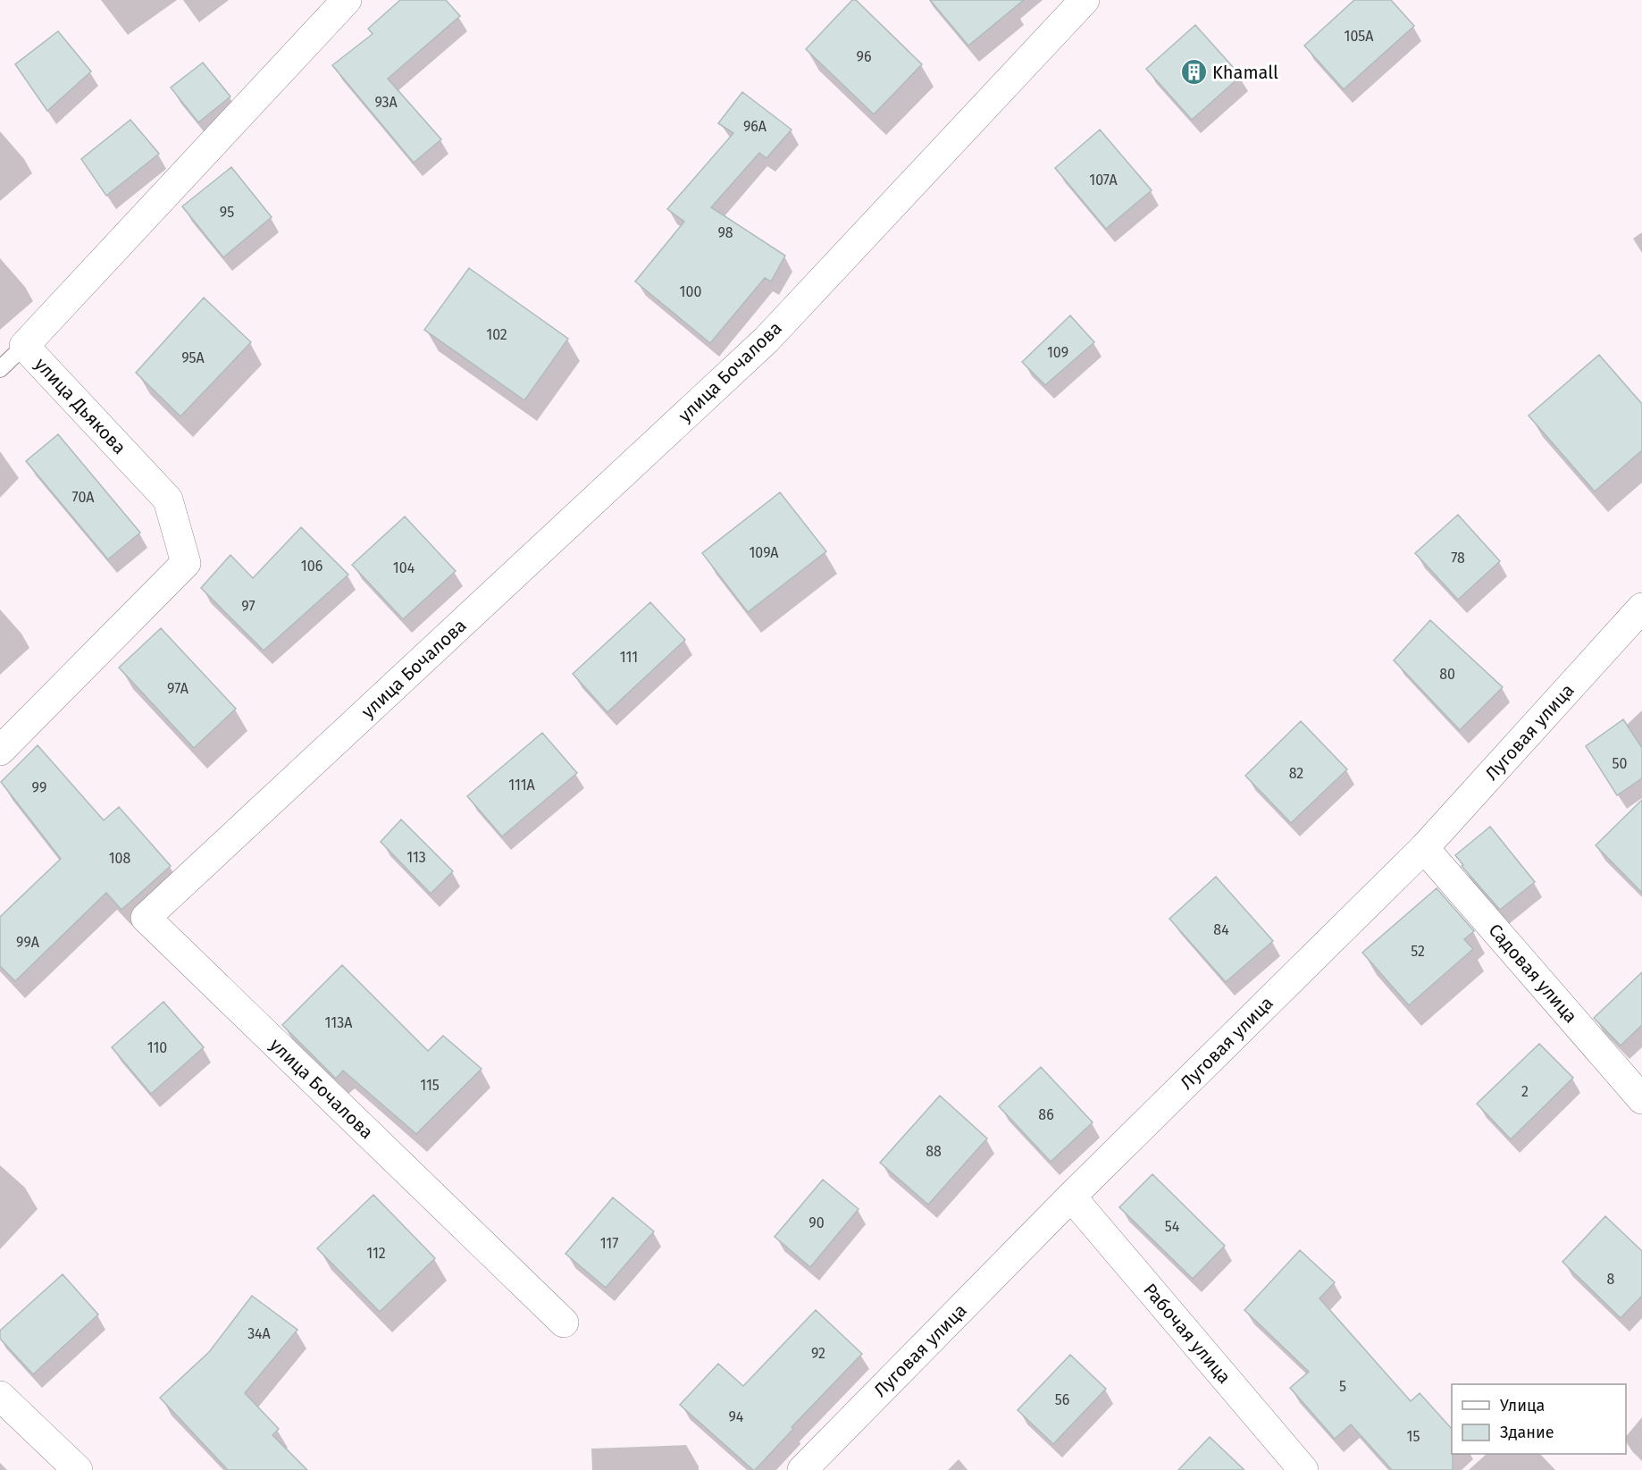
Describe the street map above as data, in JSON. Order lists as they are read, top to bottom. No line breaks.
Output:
{"streets":{"street":["улица Бочалова","улица Дьякова","Луговая улица","Садовая улица","Рабочая улица"]},"crossings":[["Луговая улица","Садовая улица"],["Луговая улица","Рабочая улица"]],"places":{"building":["Khamall"]},"house_numbers":["105А","96","93А","96А","107А","95","98","100","102","109","95А","70А","109А","78","106","104","97","111","80","97А","50","82","111А","99","113","108","84","99А","52","113А","110","115","2","86","88","90","54","117","112","8","34А","92","5","56","94","15"],"legend":["Улица","Здание"]}
